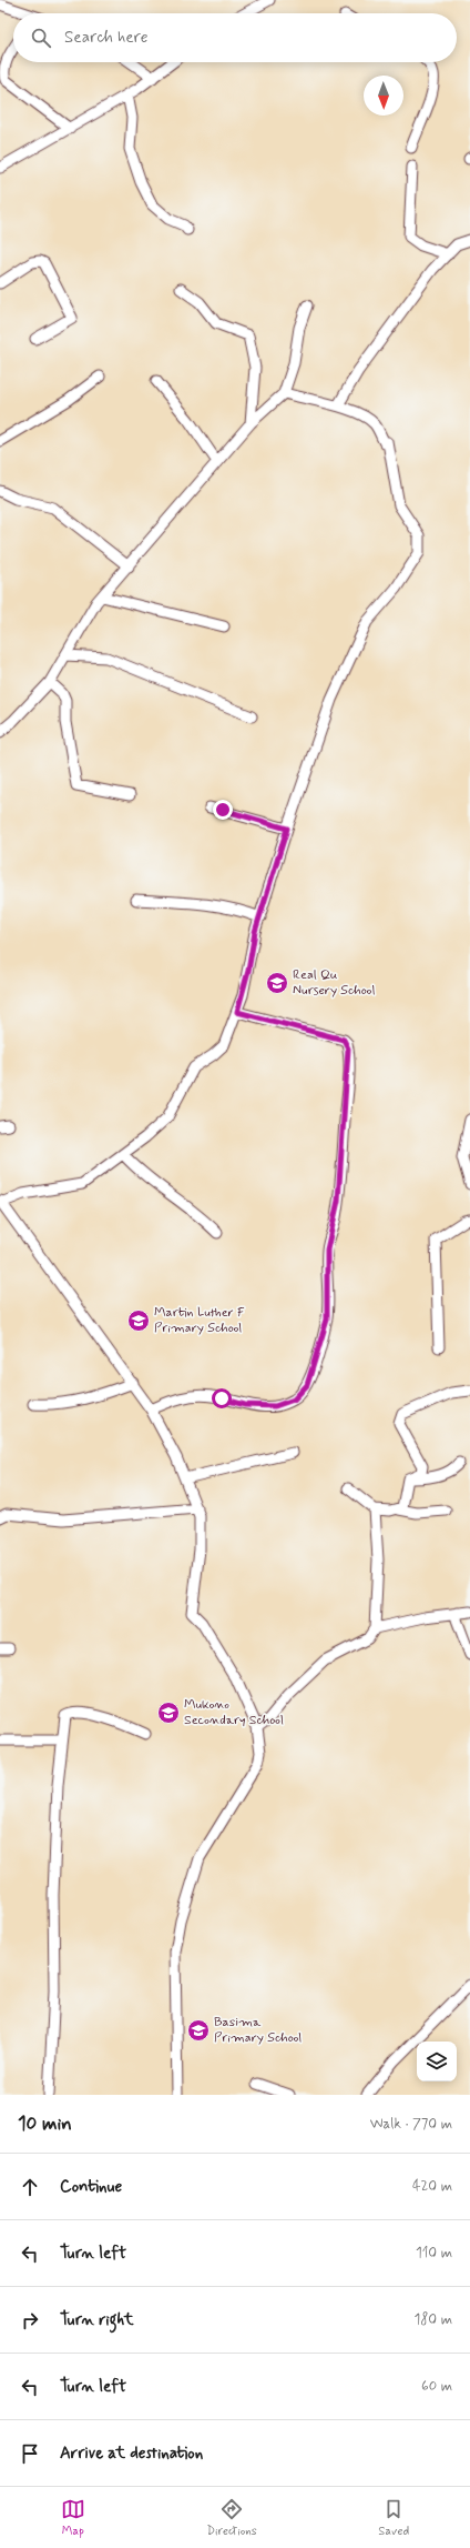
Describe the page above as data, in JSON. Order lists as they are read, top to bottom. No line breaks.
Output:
{"places":{"school or university":["Real Qu Nursery School","Martin Luther F Primary School","Mukono Secondary School","Basima Primary School"]},"north":"bottom","page":{"search":"Search here","heading":["10 min","Walk · 770 m"],"list":[["Continue","420 m"],["Turn left","110 m"],["Turn right","180 m"],["Turn left","60 m"],"Arrive at destination"],"nav":["Map","Directions","Saved"]}}
